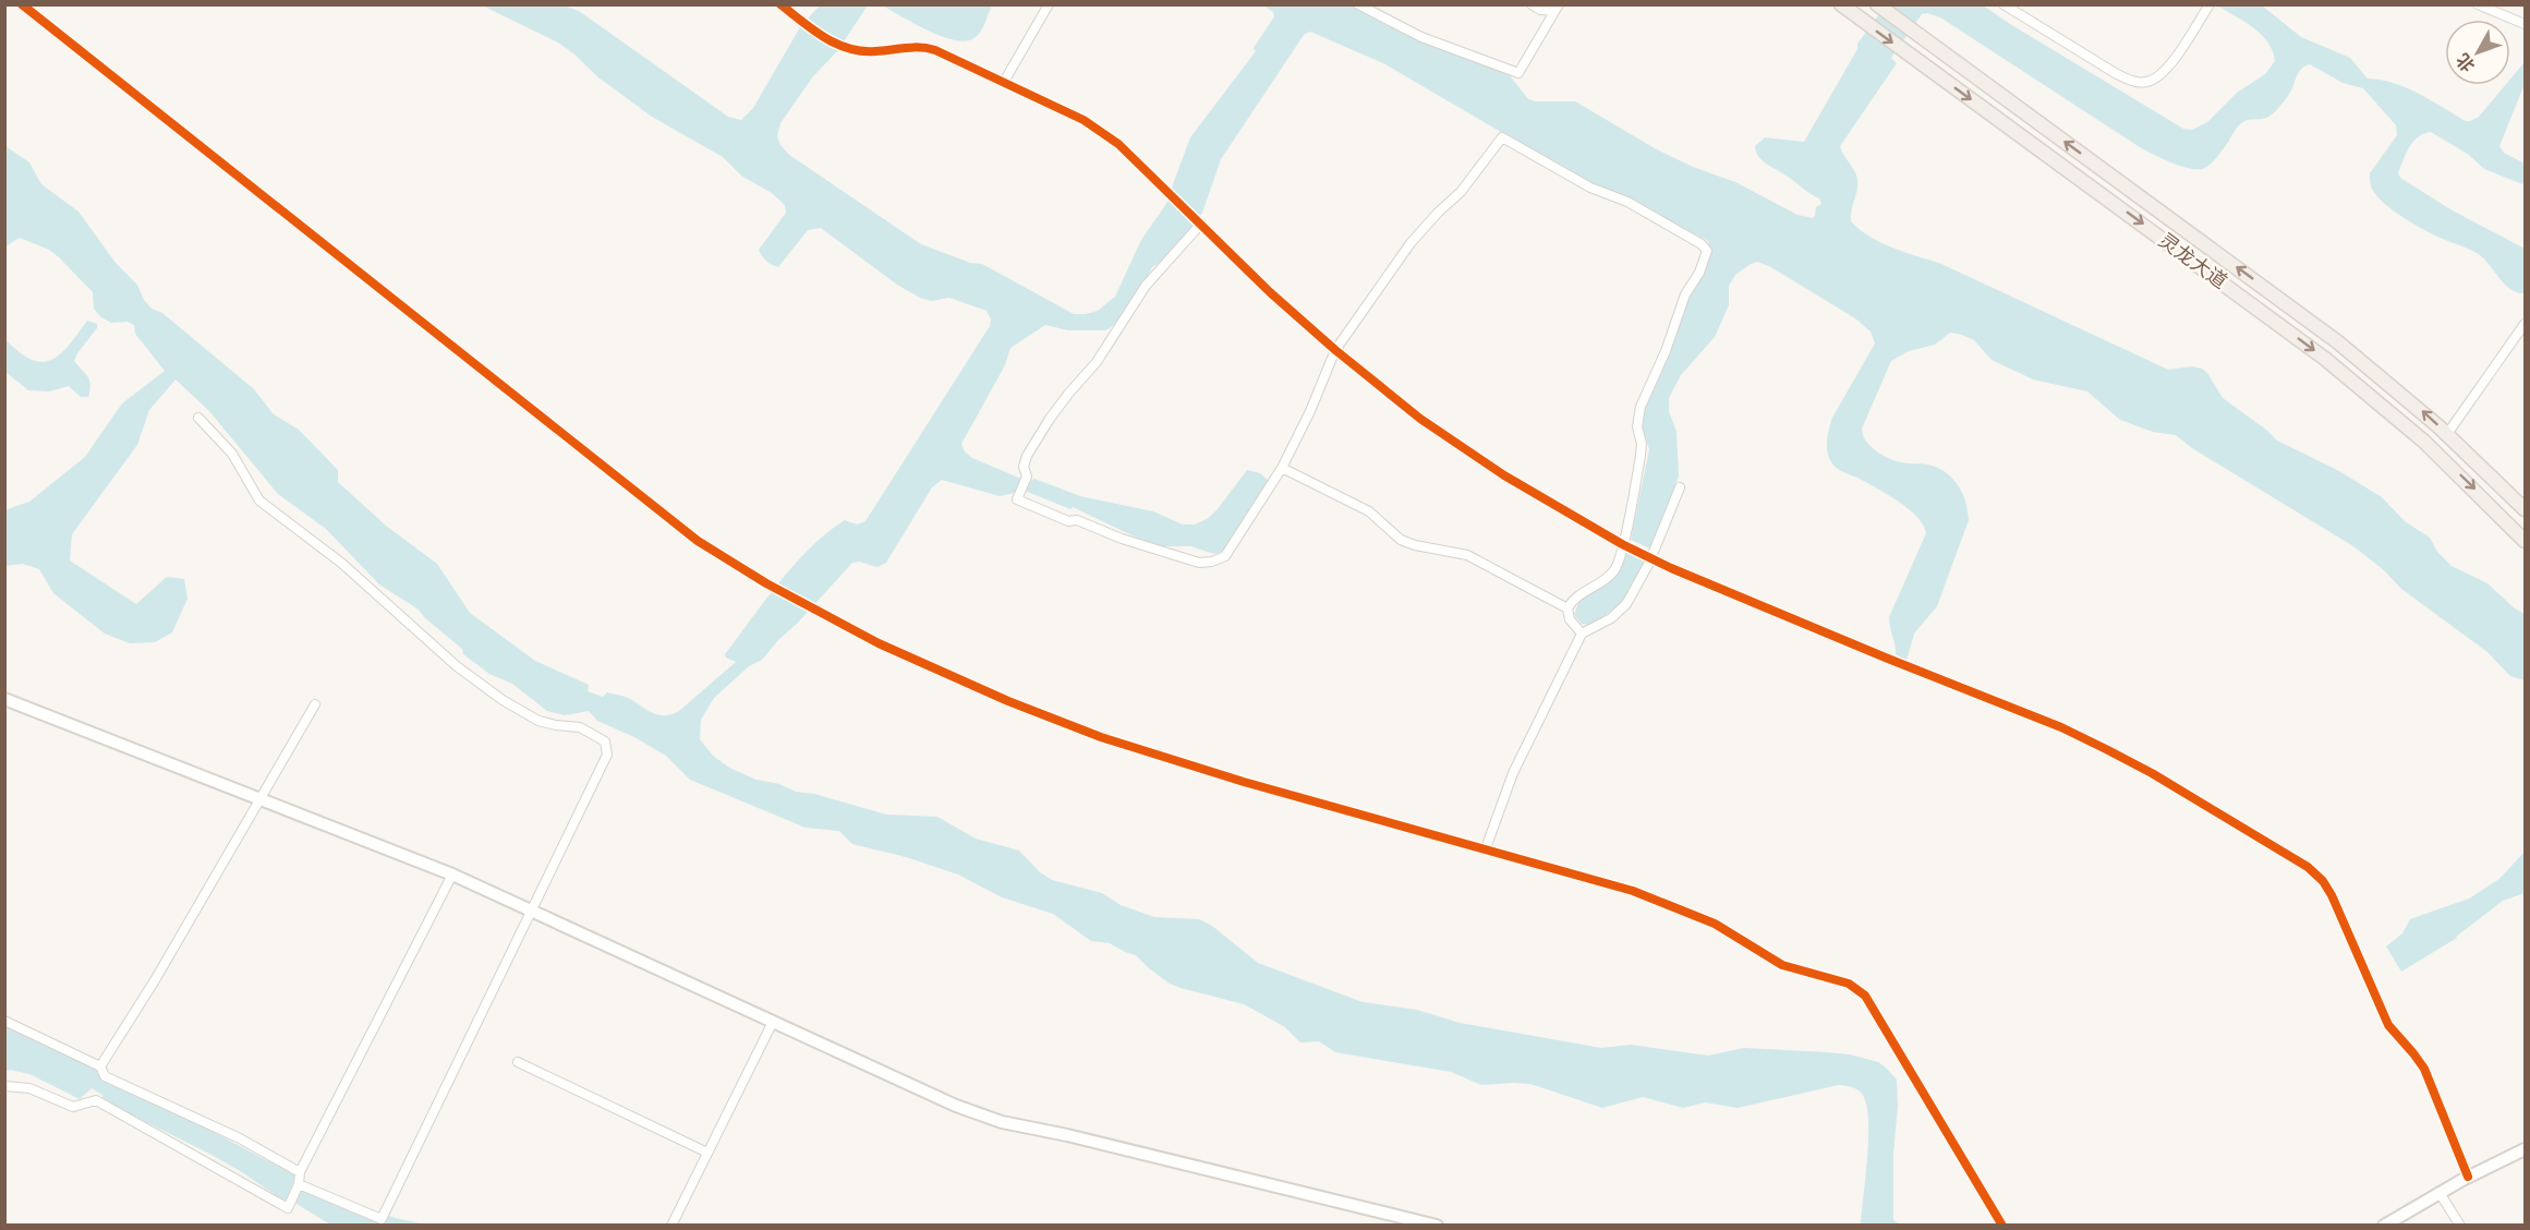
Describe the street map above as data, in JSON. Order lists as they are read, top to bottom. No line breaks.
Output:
{"streets":{"main road":["灵龙大道"]},"north":"bottom left"}
